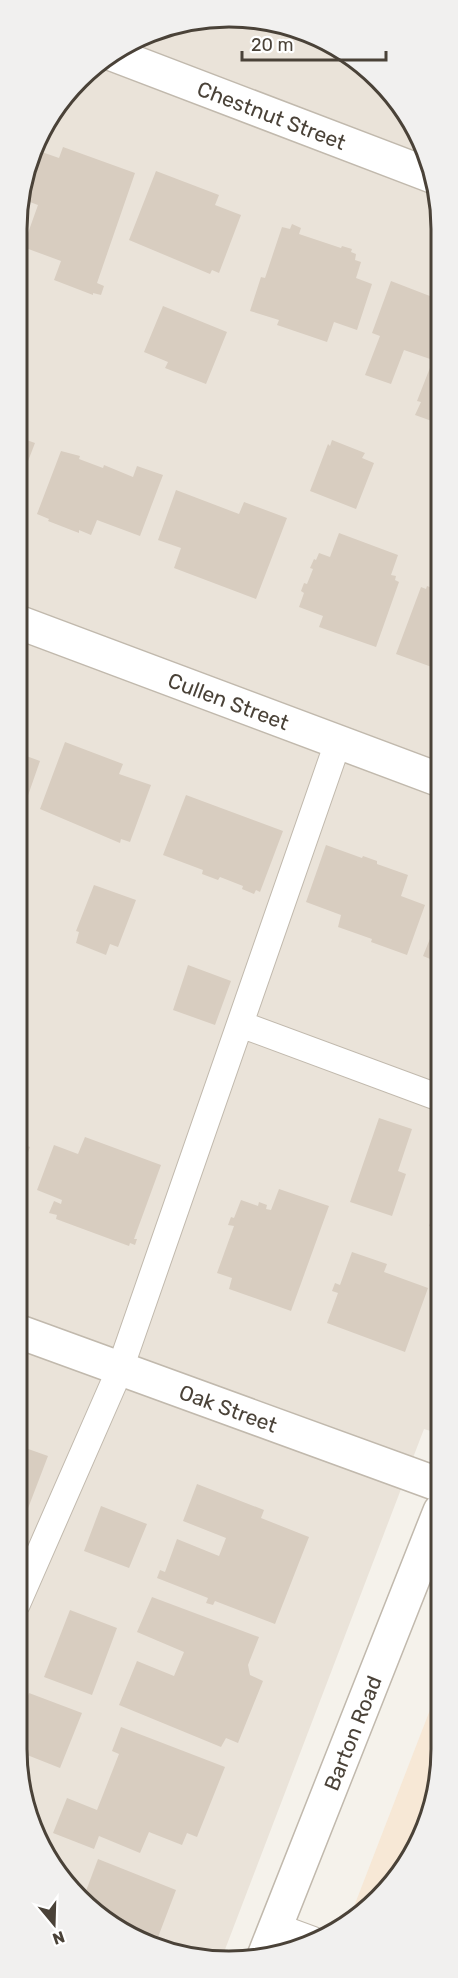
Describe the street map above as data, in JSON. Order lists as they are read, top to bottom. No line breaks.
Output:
{"streets":{"street":["Chestnut Street","Cullen Street","Oak Street","Barton Road"]},"scale_bar":"20 m","north":"bottom"}
